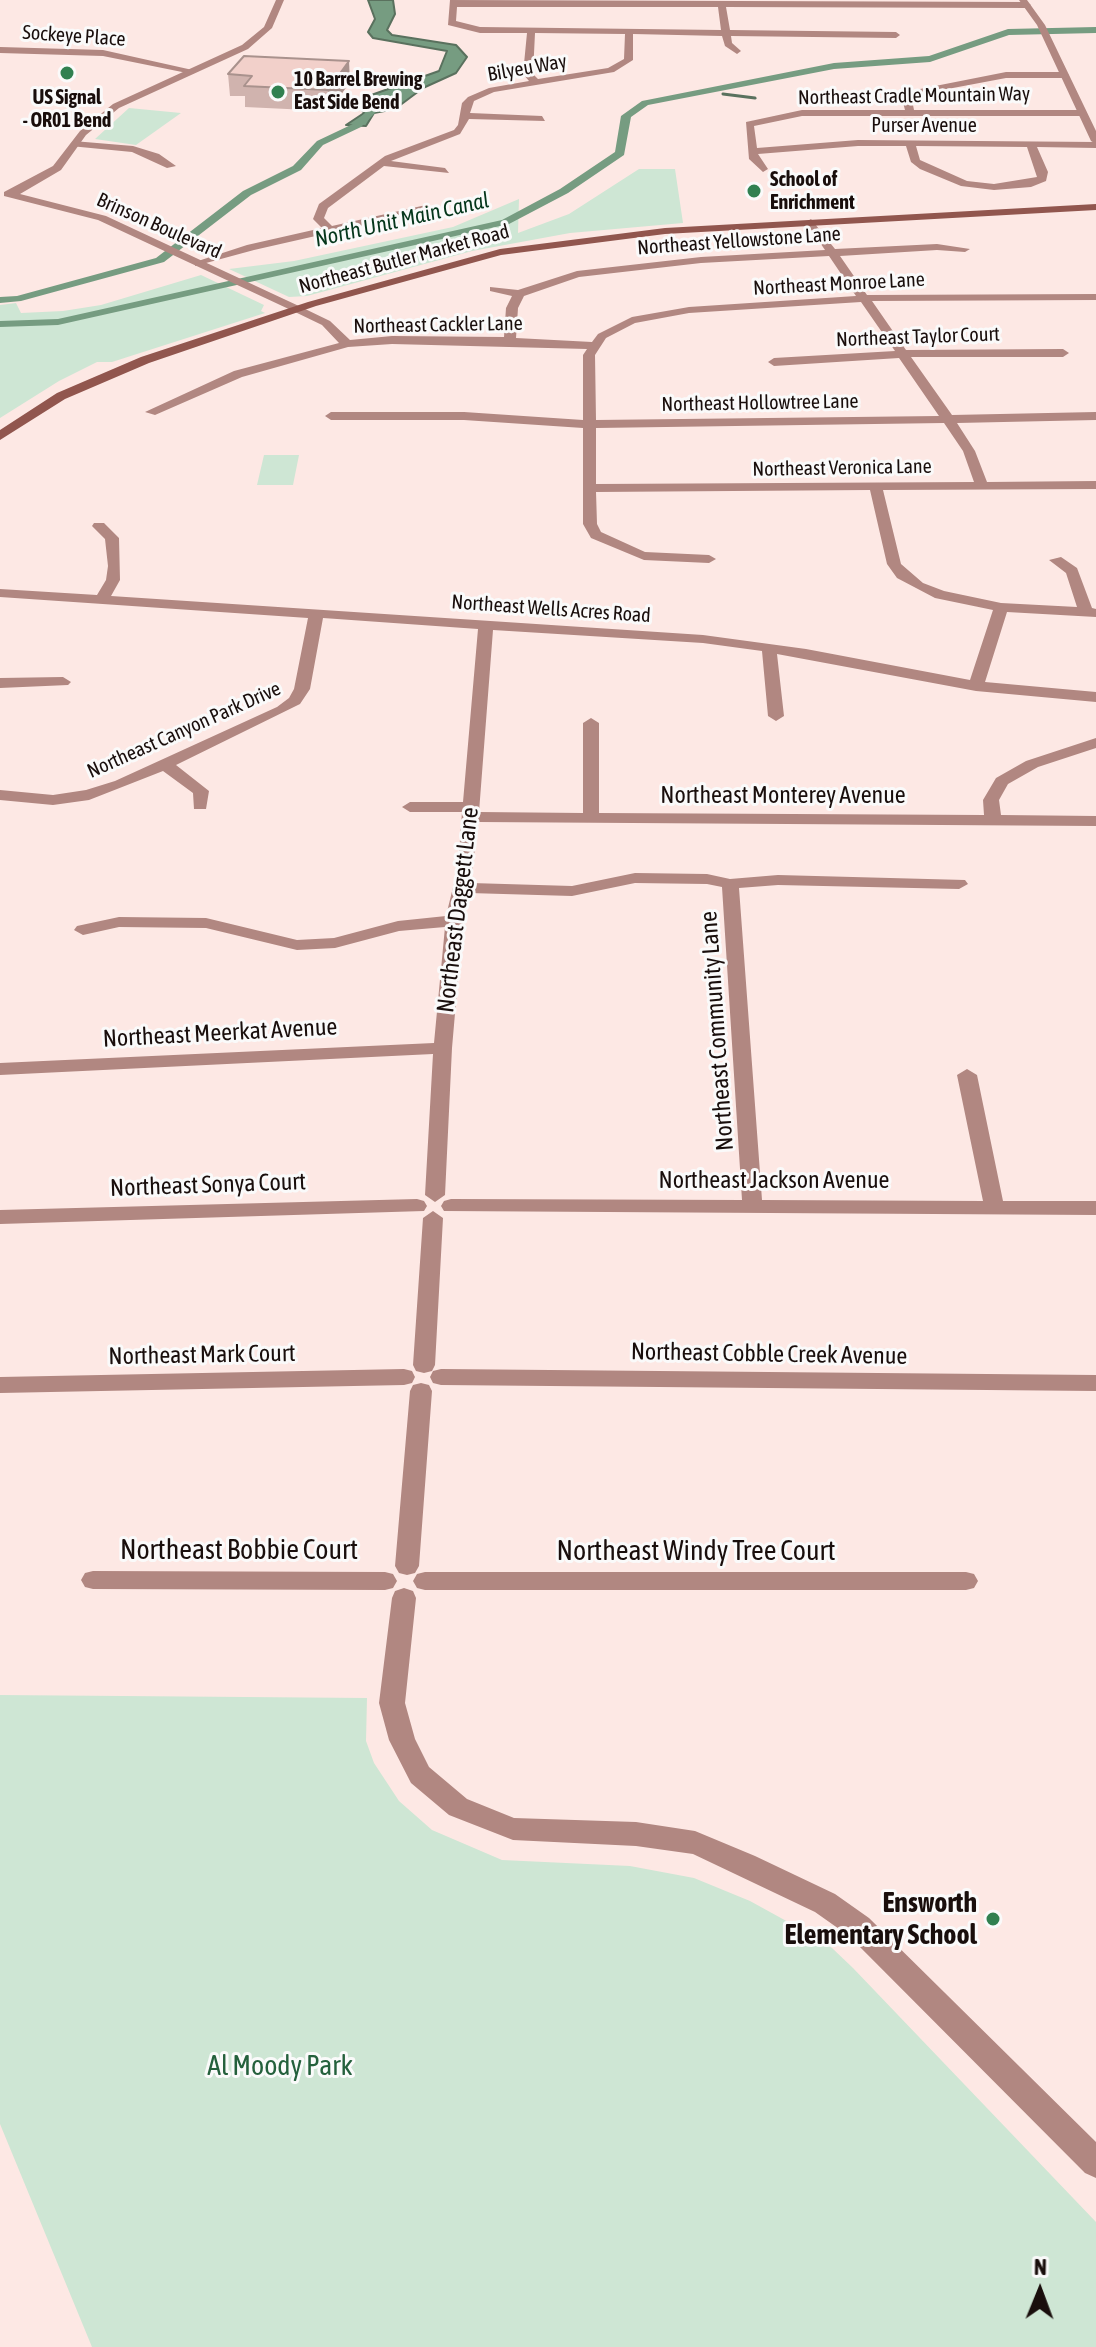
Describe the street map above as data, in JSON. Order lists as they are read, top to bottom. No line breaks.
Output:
{"streets":{"main road":["Northeast Butler Market Road"],"street":["Sockeye Place","Bilyeu Way","Northeast Cradle Mountain Way","Purser Avenue","Brinson Boulevard","Northeast Yellowstone Lane","Northeast Monroe Lane","Northeast Cackler Lane","Northeast Taylor Court","Northeast Hollowtree Lane","Northeast Veronica Lane","Northeast Wells Acres Road","Northeast Canyon Park Drive","Northeast Monterey Avenue","Northeast Daggett Lane","Northeast Community Lane","Northeast Meerkat Avenue","Northeast Jackson Avenue","Northeast Sonya Court","Northeast Cobble Creek Avenue","Northeast Mark Court","Northeast Bobbie Court","Northeast Windy Tree Court"]},"crossings":[["Northeast Cradle Mountain Way","Purser Avenue"],["Brinson Boulevard","Northeast Butler Market Road"],["Brinson Boulevard","Northeast Cackler Lane"],["Northeast Monroe Lane","Northeast Cackler Lane"],["Northeast Wells Acres Road","Northeast Canyon Park Drive"],["Northeast Wells Acres Road","Northeast Daggett Lane"],["Northeast Monterey Avenue","Northeast Daggett Lane"],["Northeast Daggett Lane","Northeast Community Lane"],["Northeast Daggett Lane","Northeast Meerkat Avenue"],["Northeast Daggett Lane","Northeast Jackson Avenue"],["Northeast Daggett Lane","Northeast Sonya Court"],["Northeast Daggett Lane","Northeast Cobble Creek Avenue"],["Northeast Community Lane","Northeast Jackson Avenue"],["Northeast Jackson Avenue","Northeast Sonya Court"],["Northeast Bobbie Court","Northeast Windy Tree Court"]],"water":["North Unit Main Canal"],"parks":["Al Moody Park"],"places":["US Signal - OR01 Bend","10 Barrel Brewing East Side Bend","School of Enrichment","Ensworth Elementary School"],"north":"top"}
